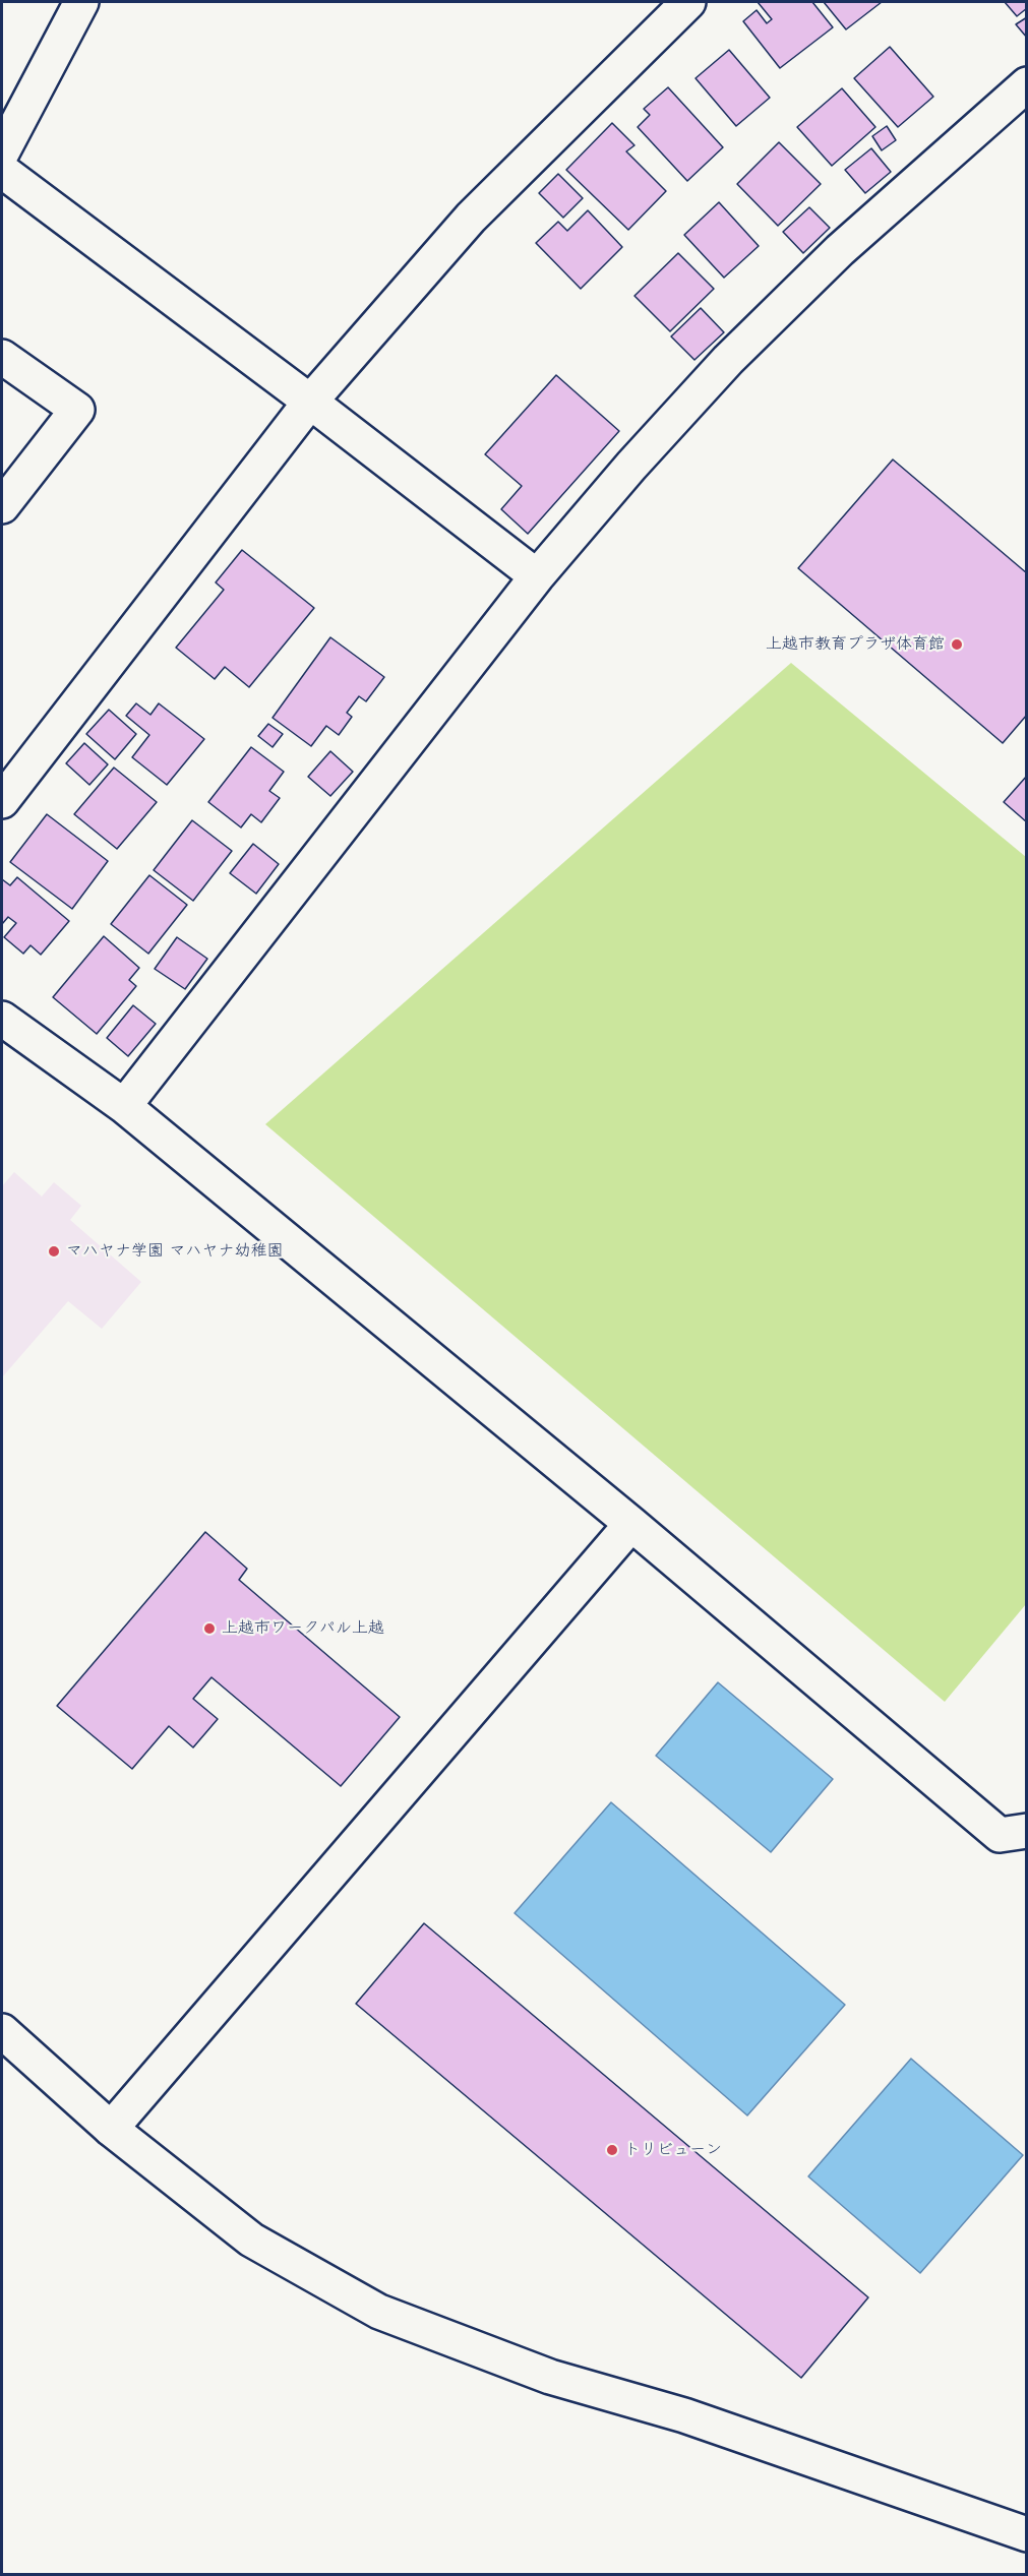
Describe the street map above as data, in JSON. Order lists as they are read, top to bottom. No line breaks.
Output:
{"places":["上越市教育プラザ体育館","マハヤナ学園 マハヤナ幼稚園","上越市ワークパル上越","トリビューン"]}
